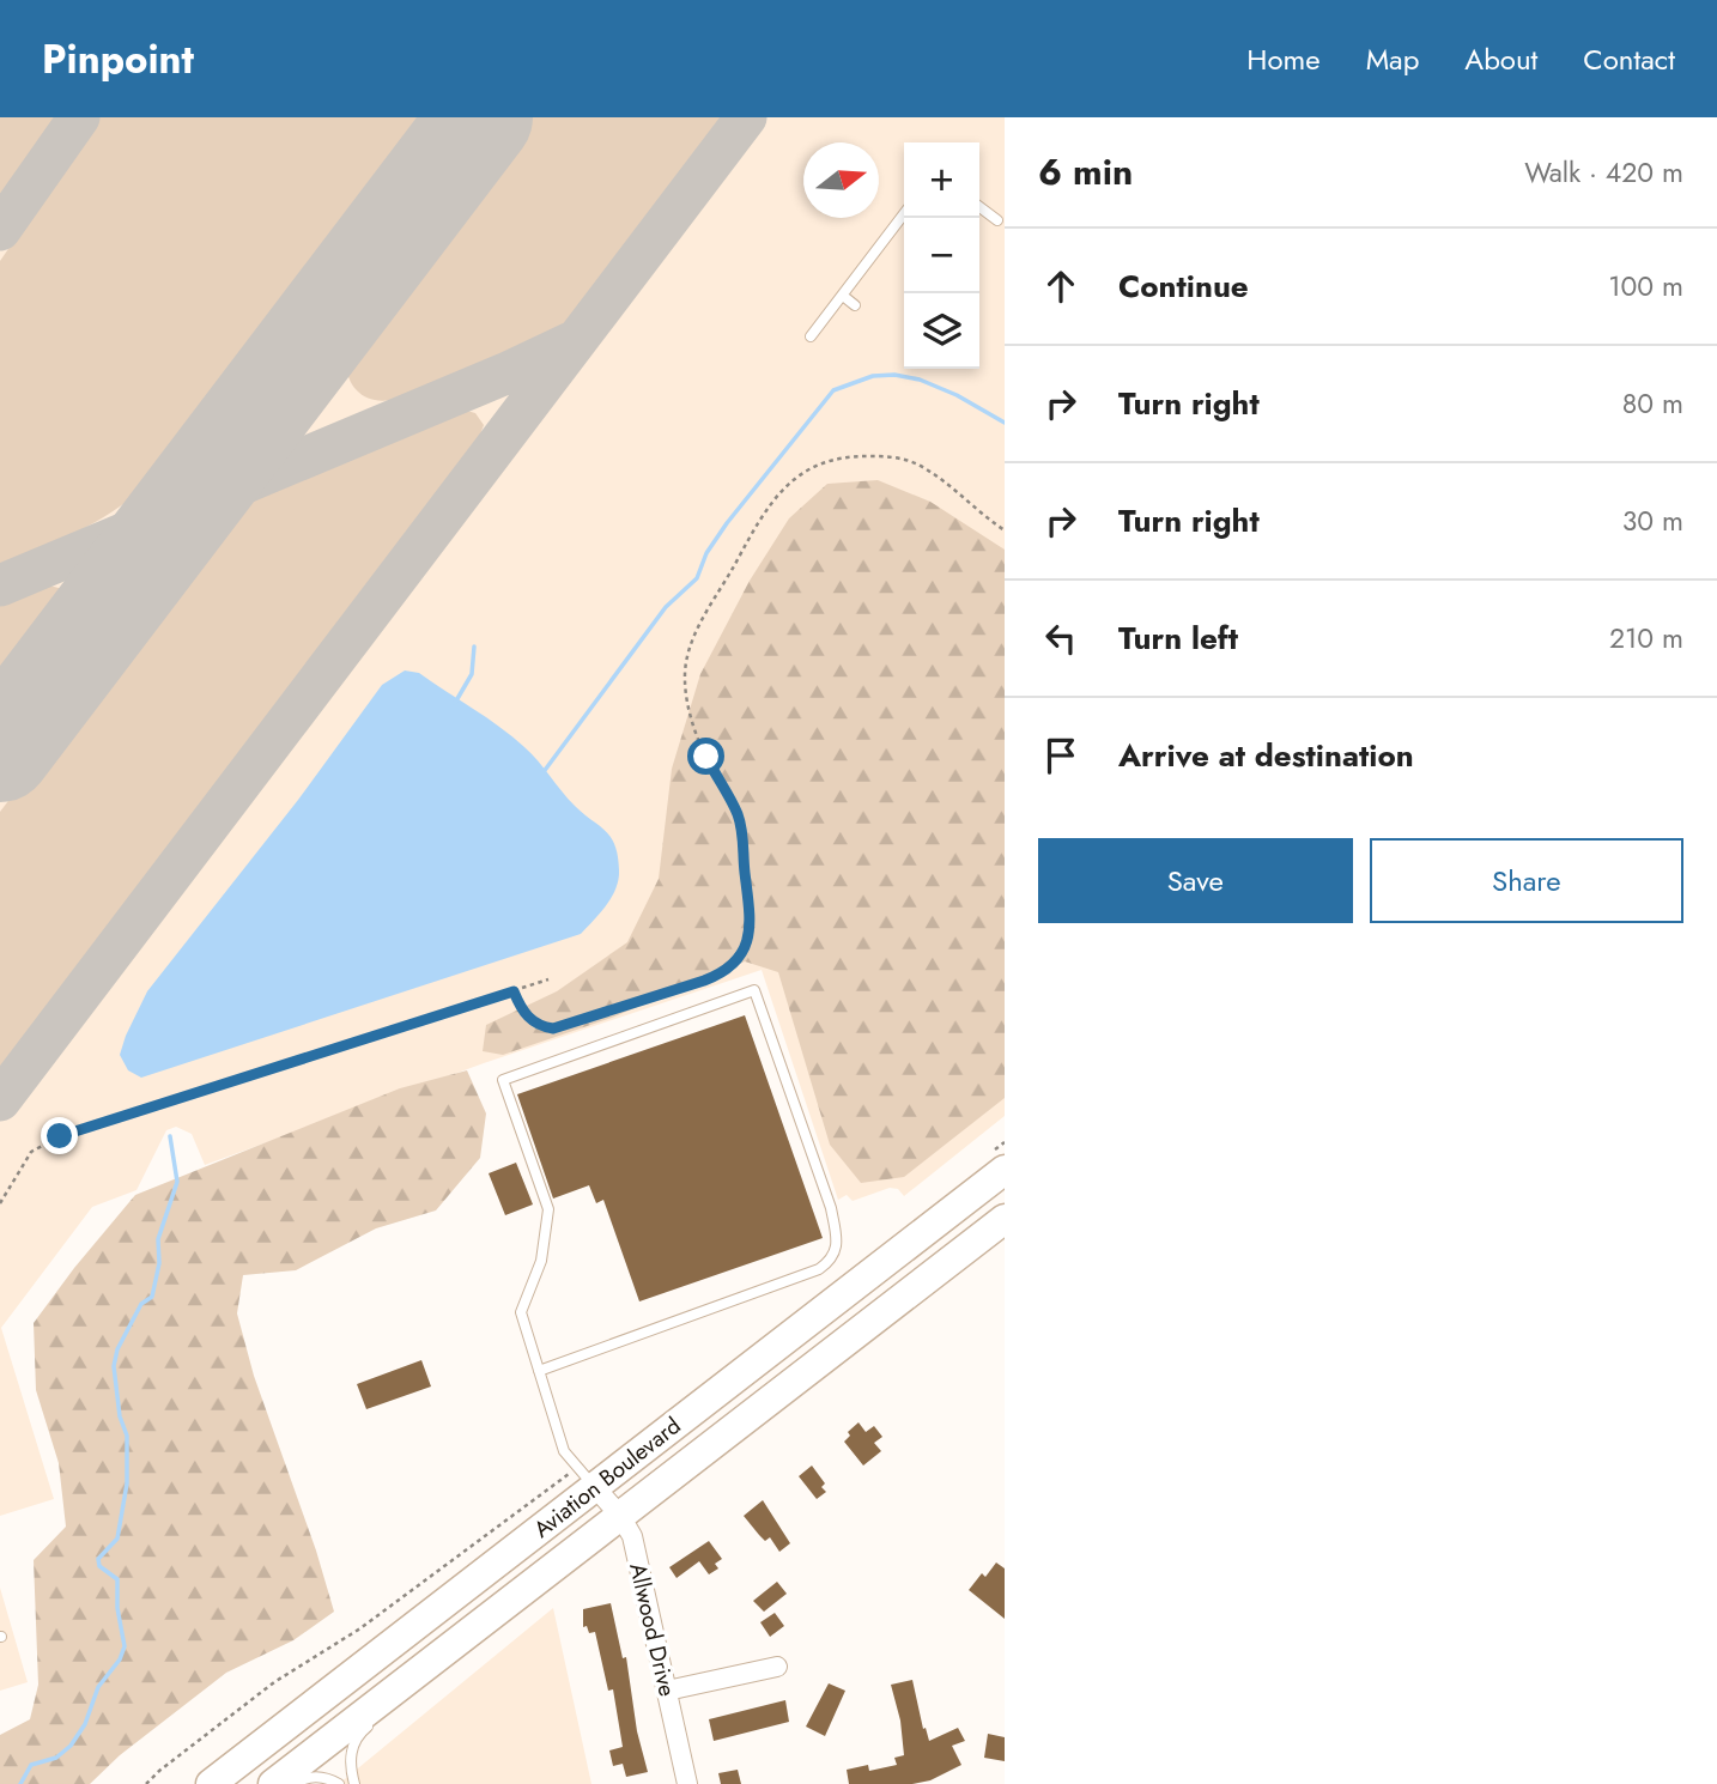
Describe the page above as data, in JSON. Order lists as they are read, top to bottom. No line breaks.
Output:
{"streets":{"main road":["Aviation Boulevard"],"street":["Allwood Drive"]},"crossings":[["Aviation Boulevard","Allwood Drive"]],"north":"right","page":{"header":"Pinpoint","nav":["Home","Map","About","Contact"],"heading":["6 min","Walk · 420 m"],"map_buttons":["+","−"],"list":[["Continue","100 m"],["Turn right","80 m"],["Turn right","30 m"],["Turn left","210 m"],"Arrive at destination"],"buttons":["Save","Share"]}}
